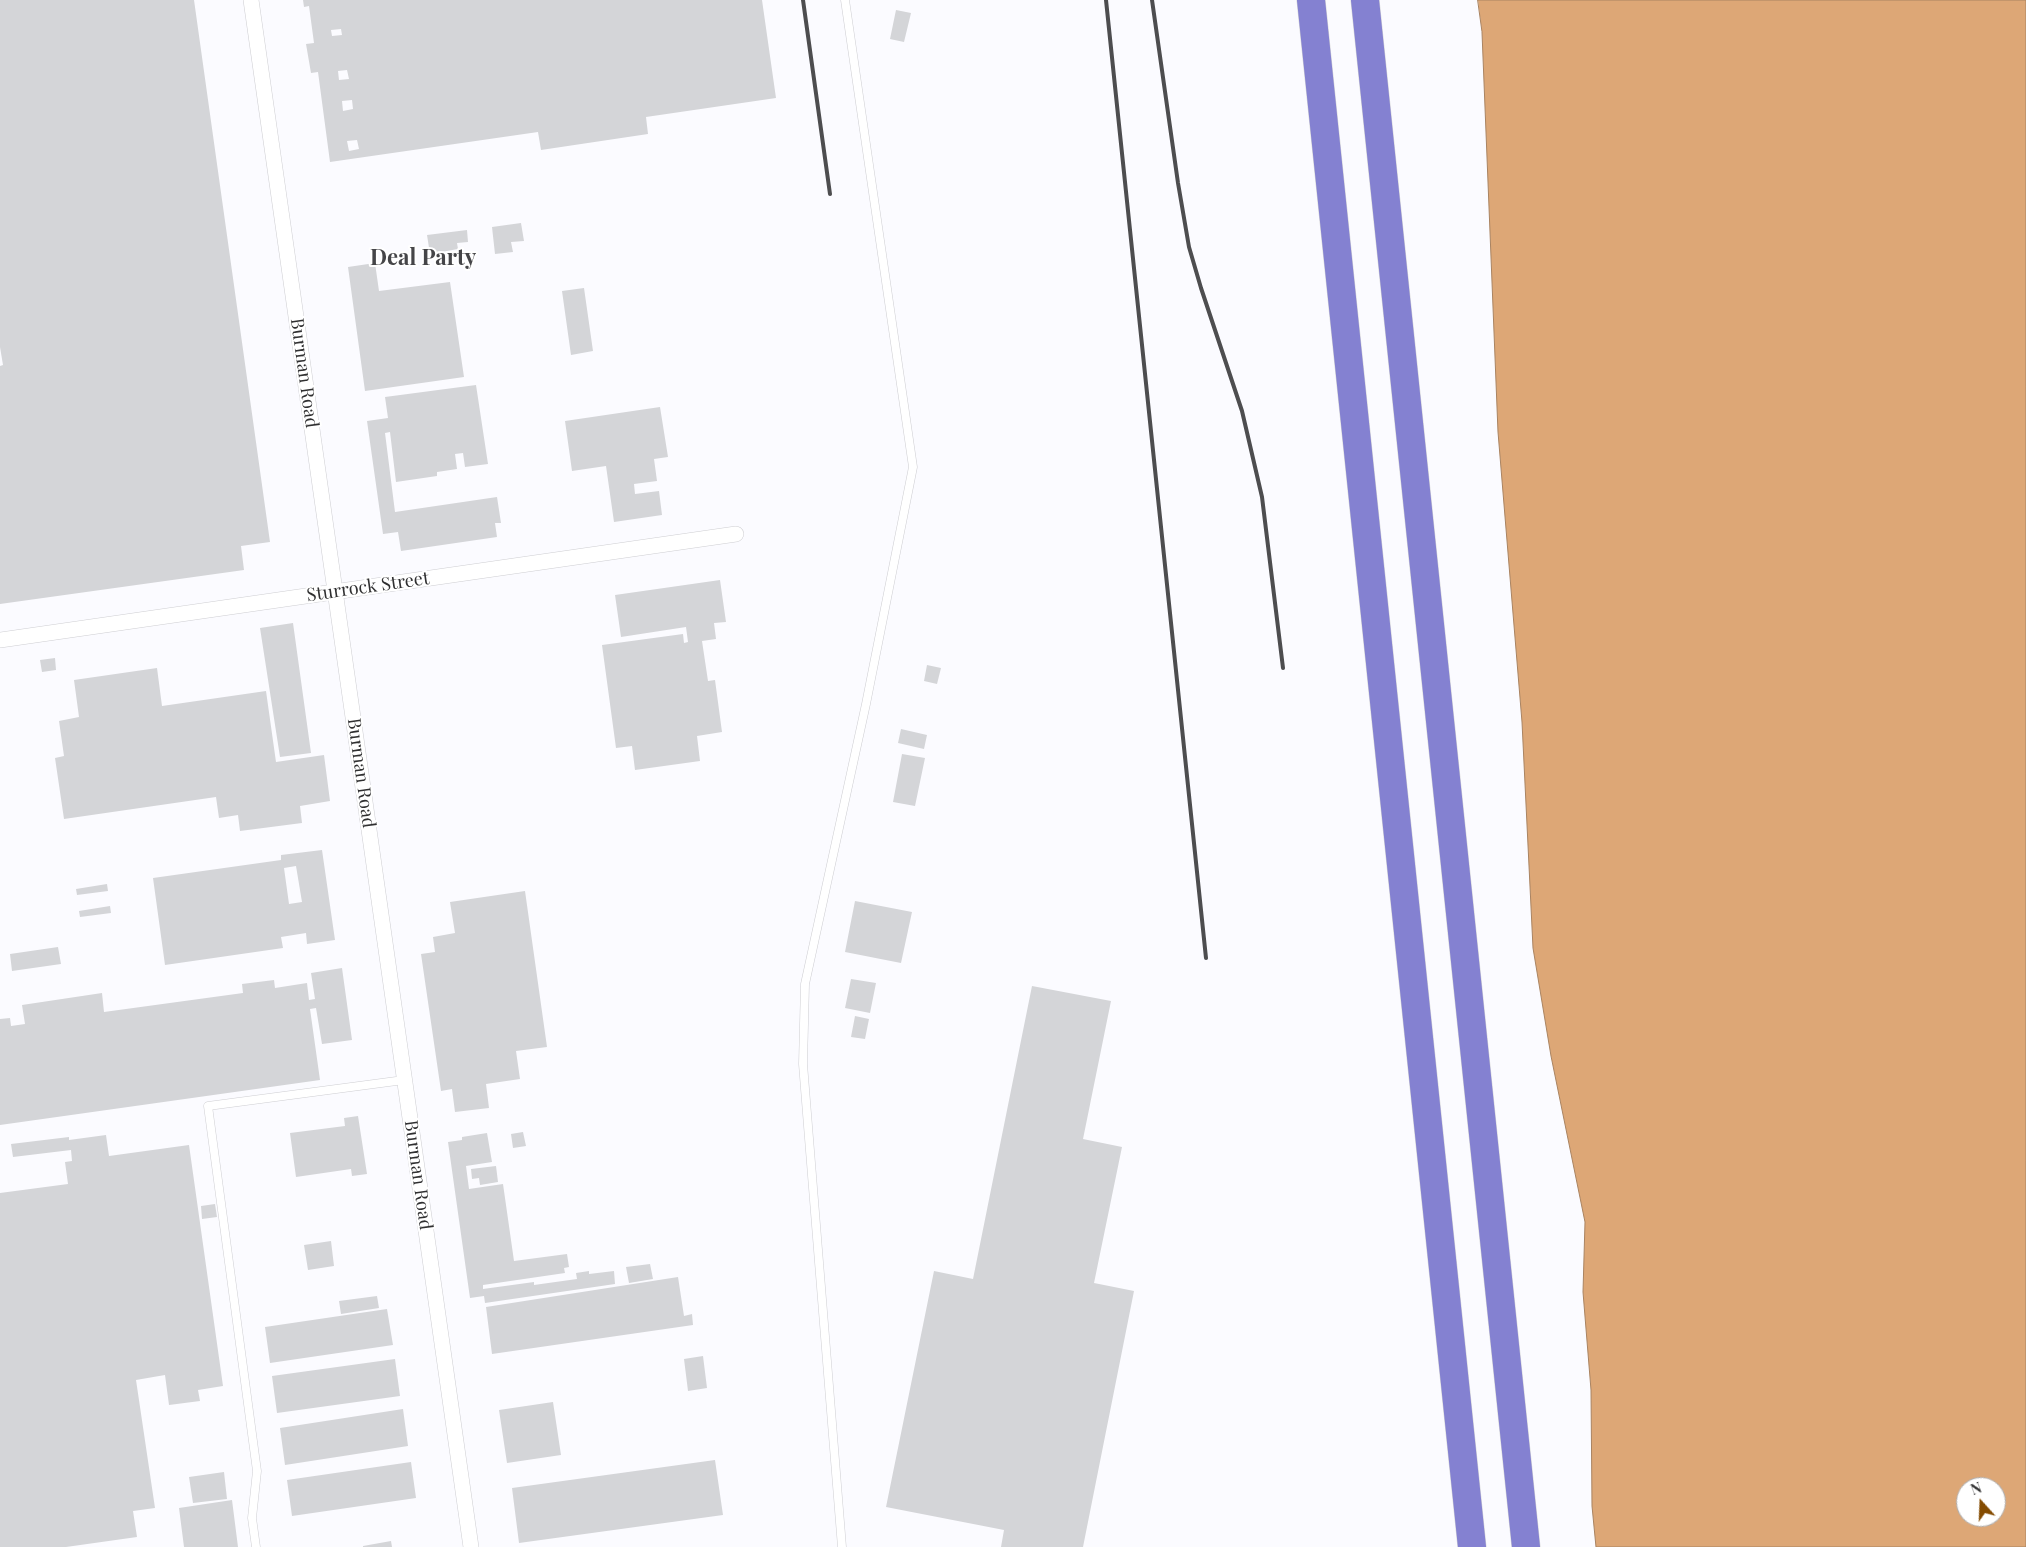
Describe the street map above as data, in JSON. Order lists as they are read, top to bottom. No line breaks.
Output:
{"streets":{"street":["Burman Road","Sturrock Street"]},"crossings":[["Burman Road","Sturrock Street"]],"districts":["Deal Party"],"north":"top"}
